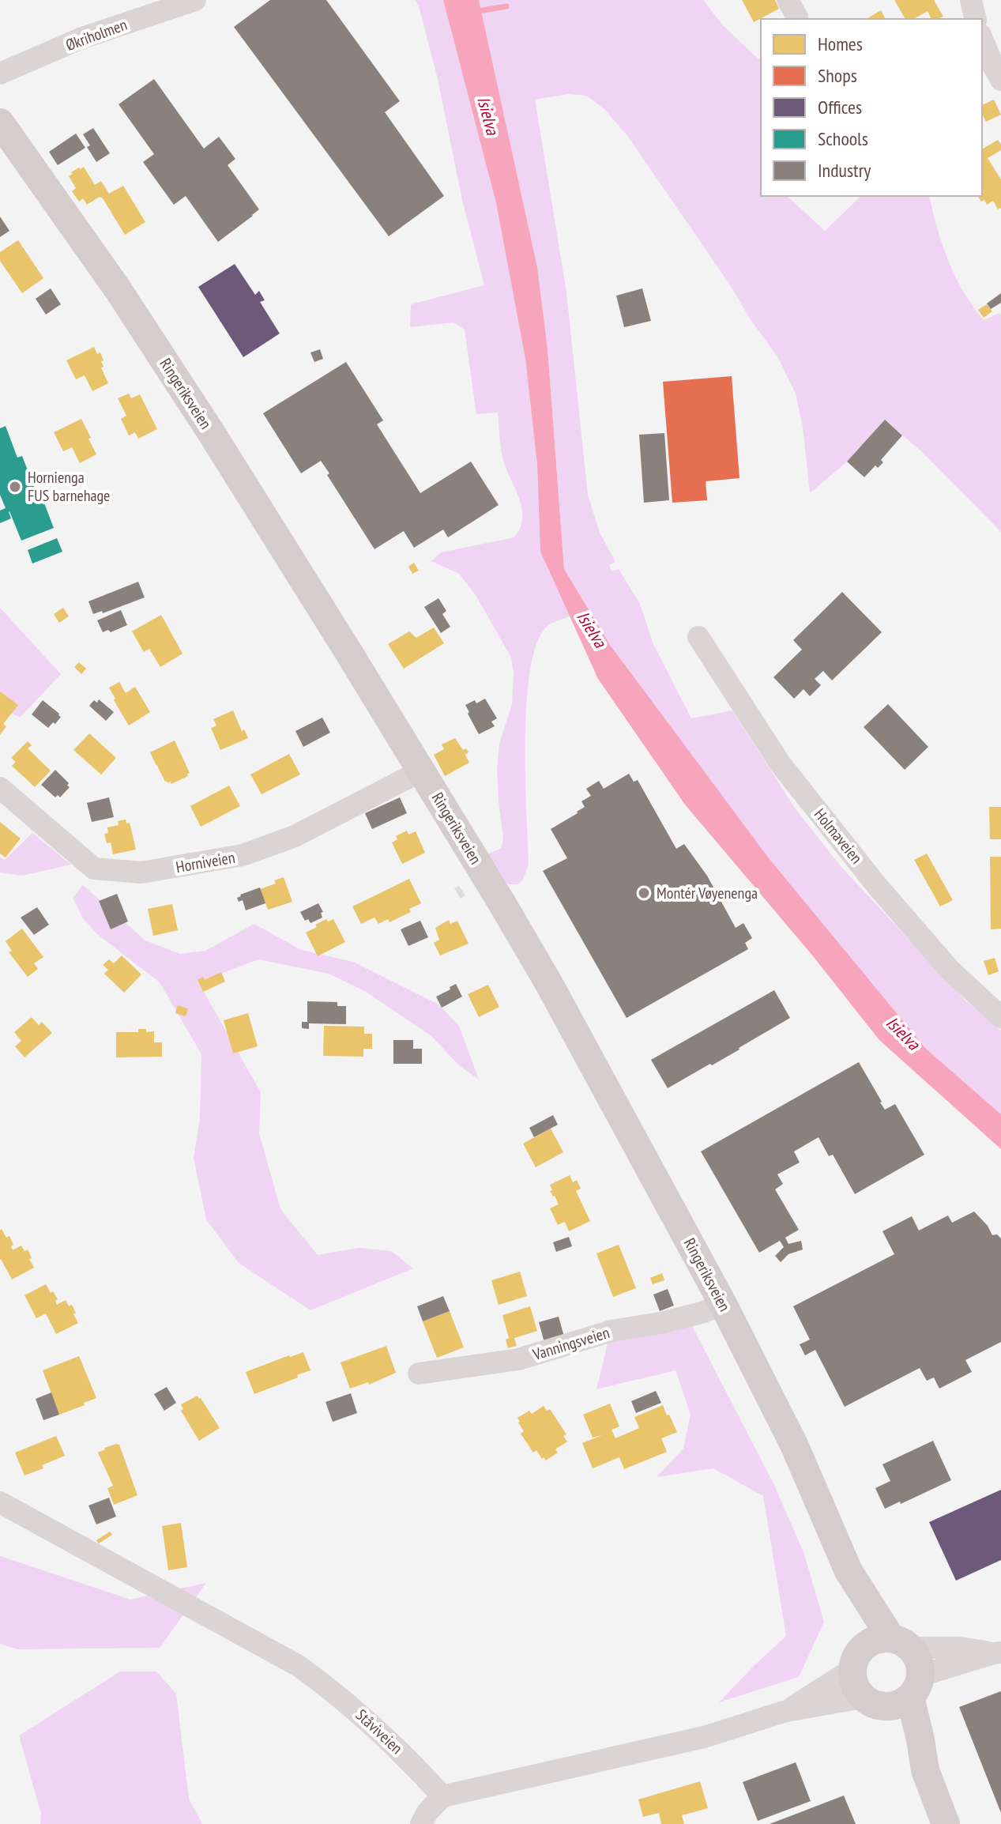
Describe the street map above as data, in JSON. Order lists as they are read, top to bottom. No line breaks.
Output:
{"streets":{"main road":["Ringeriksveien"],"street":["Økriholmen","Holmaveien","Horniveien","Vanningsveien","Ståviveien"]},"crossings":[["Ringeriksveien","Horniveien"],["Ringeriksveien","Vanningsveien"]],"water":["Isielva"],"places":["Hornienga FUS barnehage","Montér Vøyenenga"],"legend":["Homes","Shops","Offices","Schools","Industry"]}
